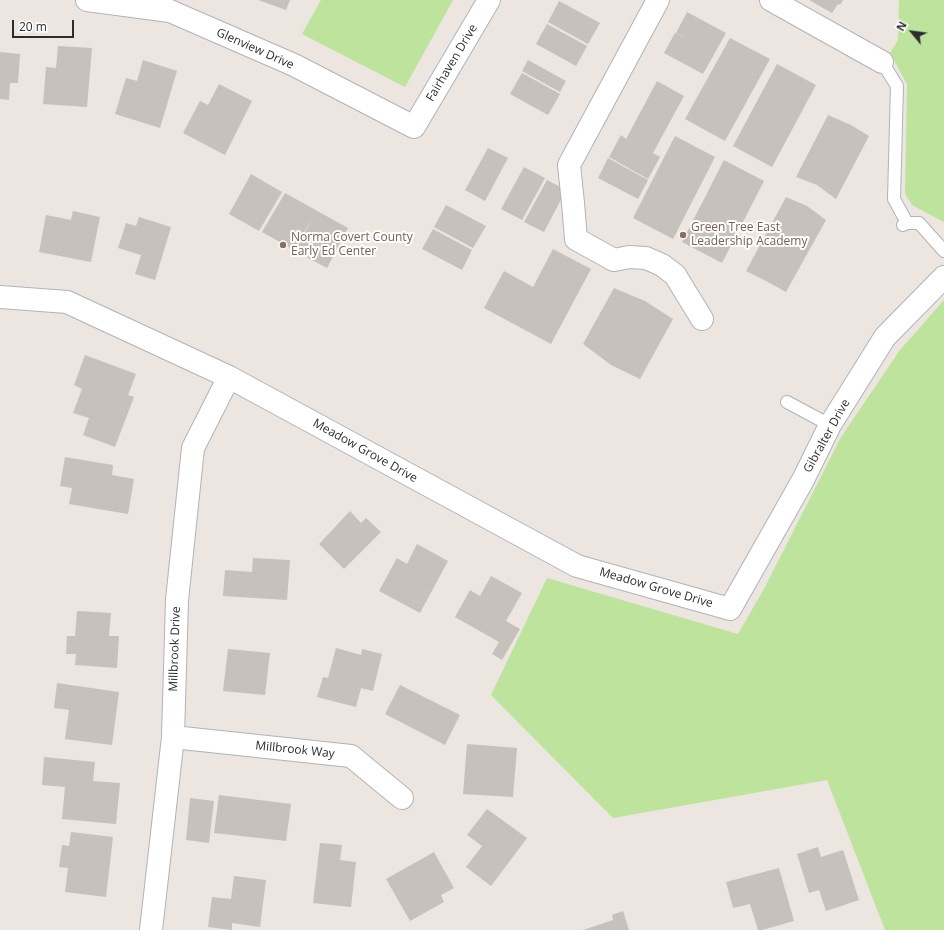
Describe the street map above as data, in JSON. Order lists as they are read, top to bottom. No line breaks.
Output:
{"streets":{"street":["Glenview Drive","Fairhaven Drive","Gibralter Drive","Meadow Grove Drive","Millbrook Drive","Millbrook Way"]},"crossings":[["Glenview Drive","Fairhaven Drive"],["Gibralter Drive","Meadow Grove Drive"],["Meadow Grove Drive","Millbrook Drive"],["Millbrook Drive","Millbrook Way"]],"places":["Green Tree East Leadership Academy","Norma Covert County Early Ed Center"],"scale_bar":"20 m","north":"top left"}
